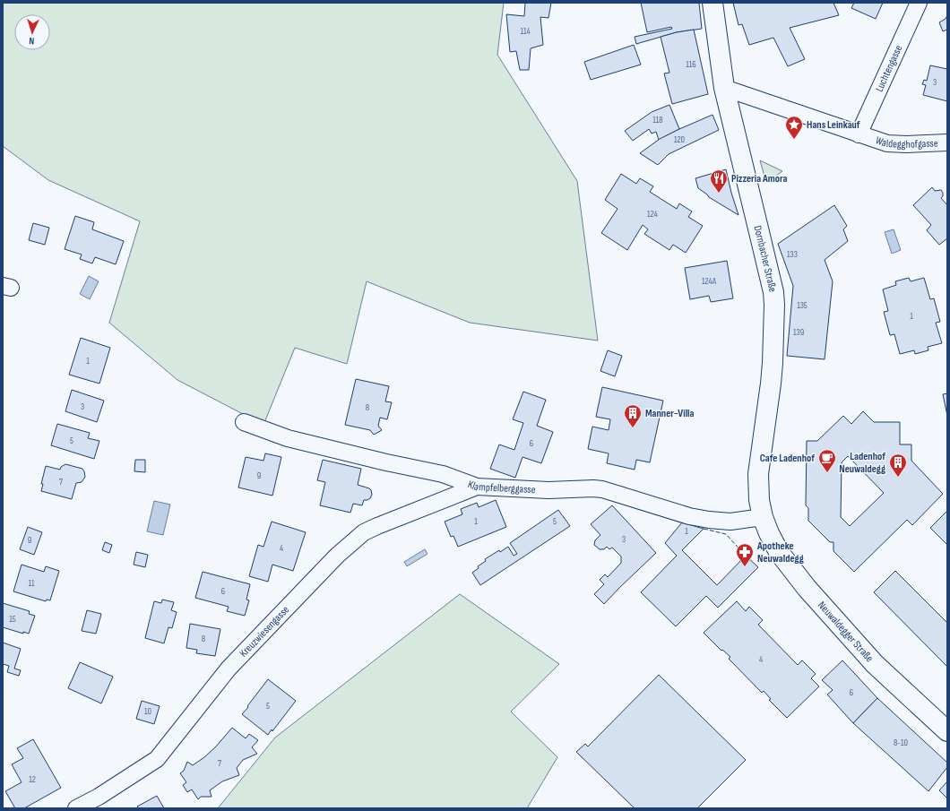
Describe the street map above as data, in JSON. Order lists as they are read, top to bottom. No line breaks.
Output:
{"streets":{"main road":["Dornbacher Straße","Neuwaldegger Straße"],"street":["Luchtengasse","Waldegghofgasse","Klampfelberggasse","Kreuzwiesengasse"]},"crossings":[["Luchtengasse","Waldegghofgasse"],["Waldegghofgasse","Dornbacher Straße"],["Dornbacher Straße","Klampfelberggasse"],["Dornbacher Straße","Neuwaldegger Straße"],["Klampfelberggasse","Kreuzwiesengasse"],["Klampfelberggasse","Neuwaldegger Straße"]],"places":{"place":["Hans Leinkauf"],"restaurant":["Pizzeria Amora"],"building":["Manner-Villa","Ladenhof Neuwaldegg"],"cafe":["Cafe Ladenhof"],"pharmacy":["Apotheke Neuwaldegg"]},"house_numbers":["114","116","3","118","120","124","133","124A","135","1","139","1","3","8","5","6","9","7","1","5","1","3","9","4","11","6","15","8","4","6","5","10","8-10","7","12"],"north":"bottom"}
